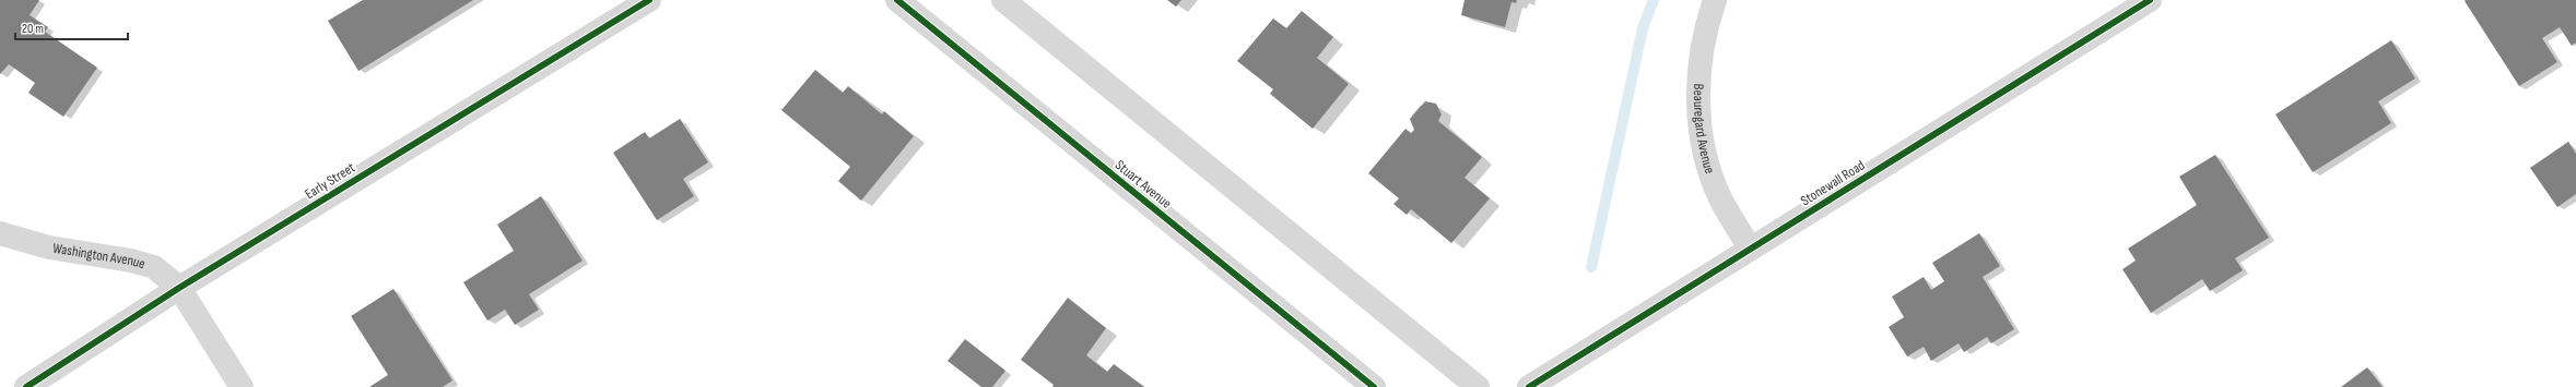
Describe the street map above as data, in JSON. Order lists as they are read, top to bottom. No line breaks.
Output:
{"streets":{"street":["Beauregard Avenue","Early Street","Stonewall Road","Stuart Avenue","Washington Avenue"]},"crossings":[["Beauregard Avenue","Stonewall Road"],["Early Street","Washington Avenue"]],"scale_bar":"20 m"}
